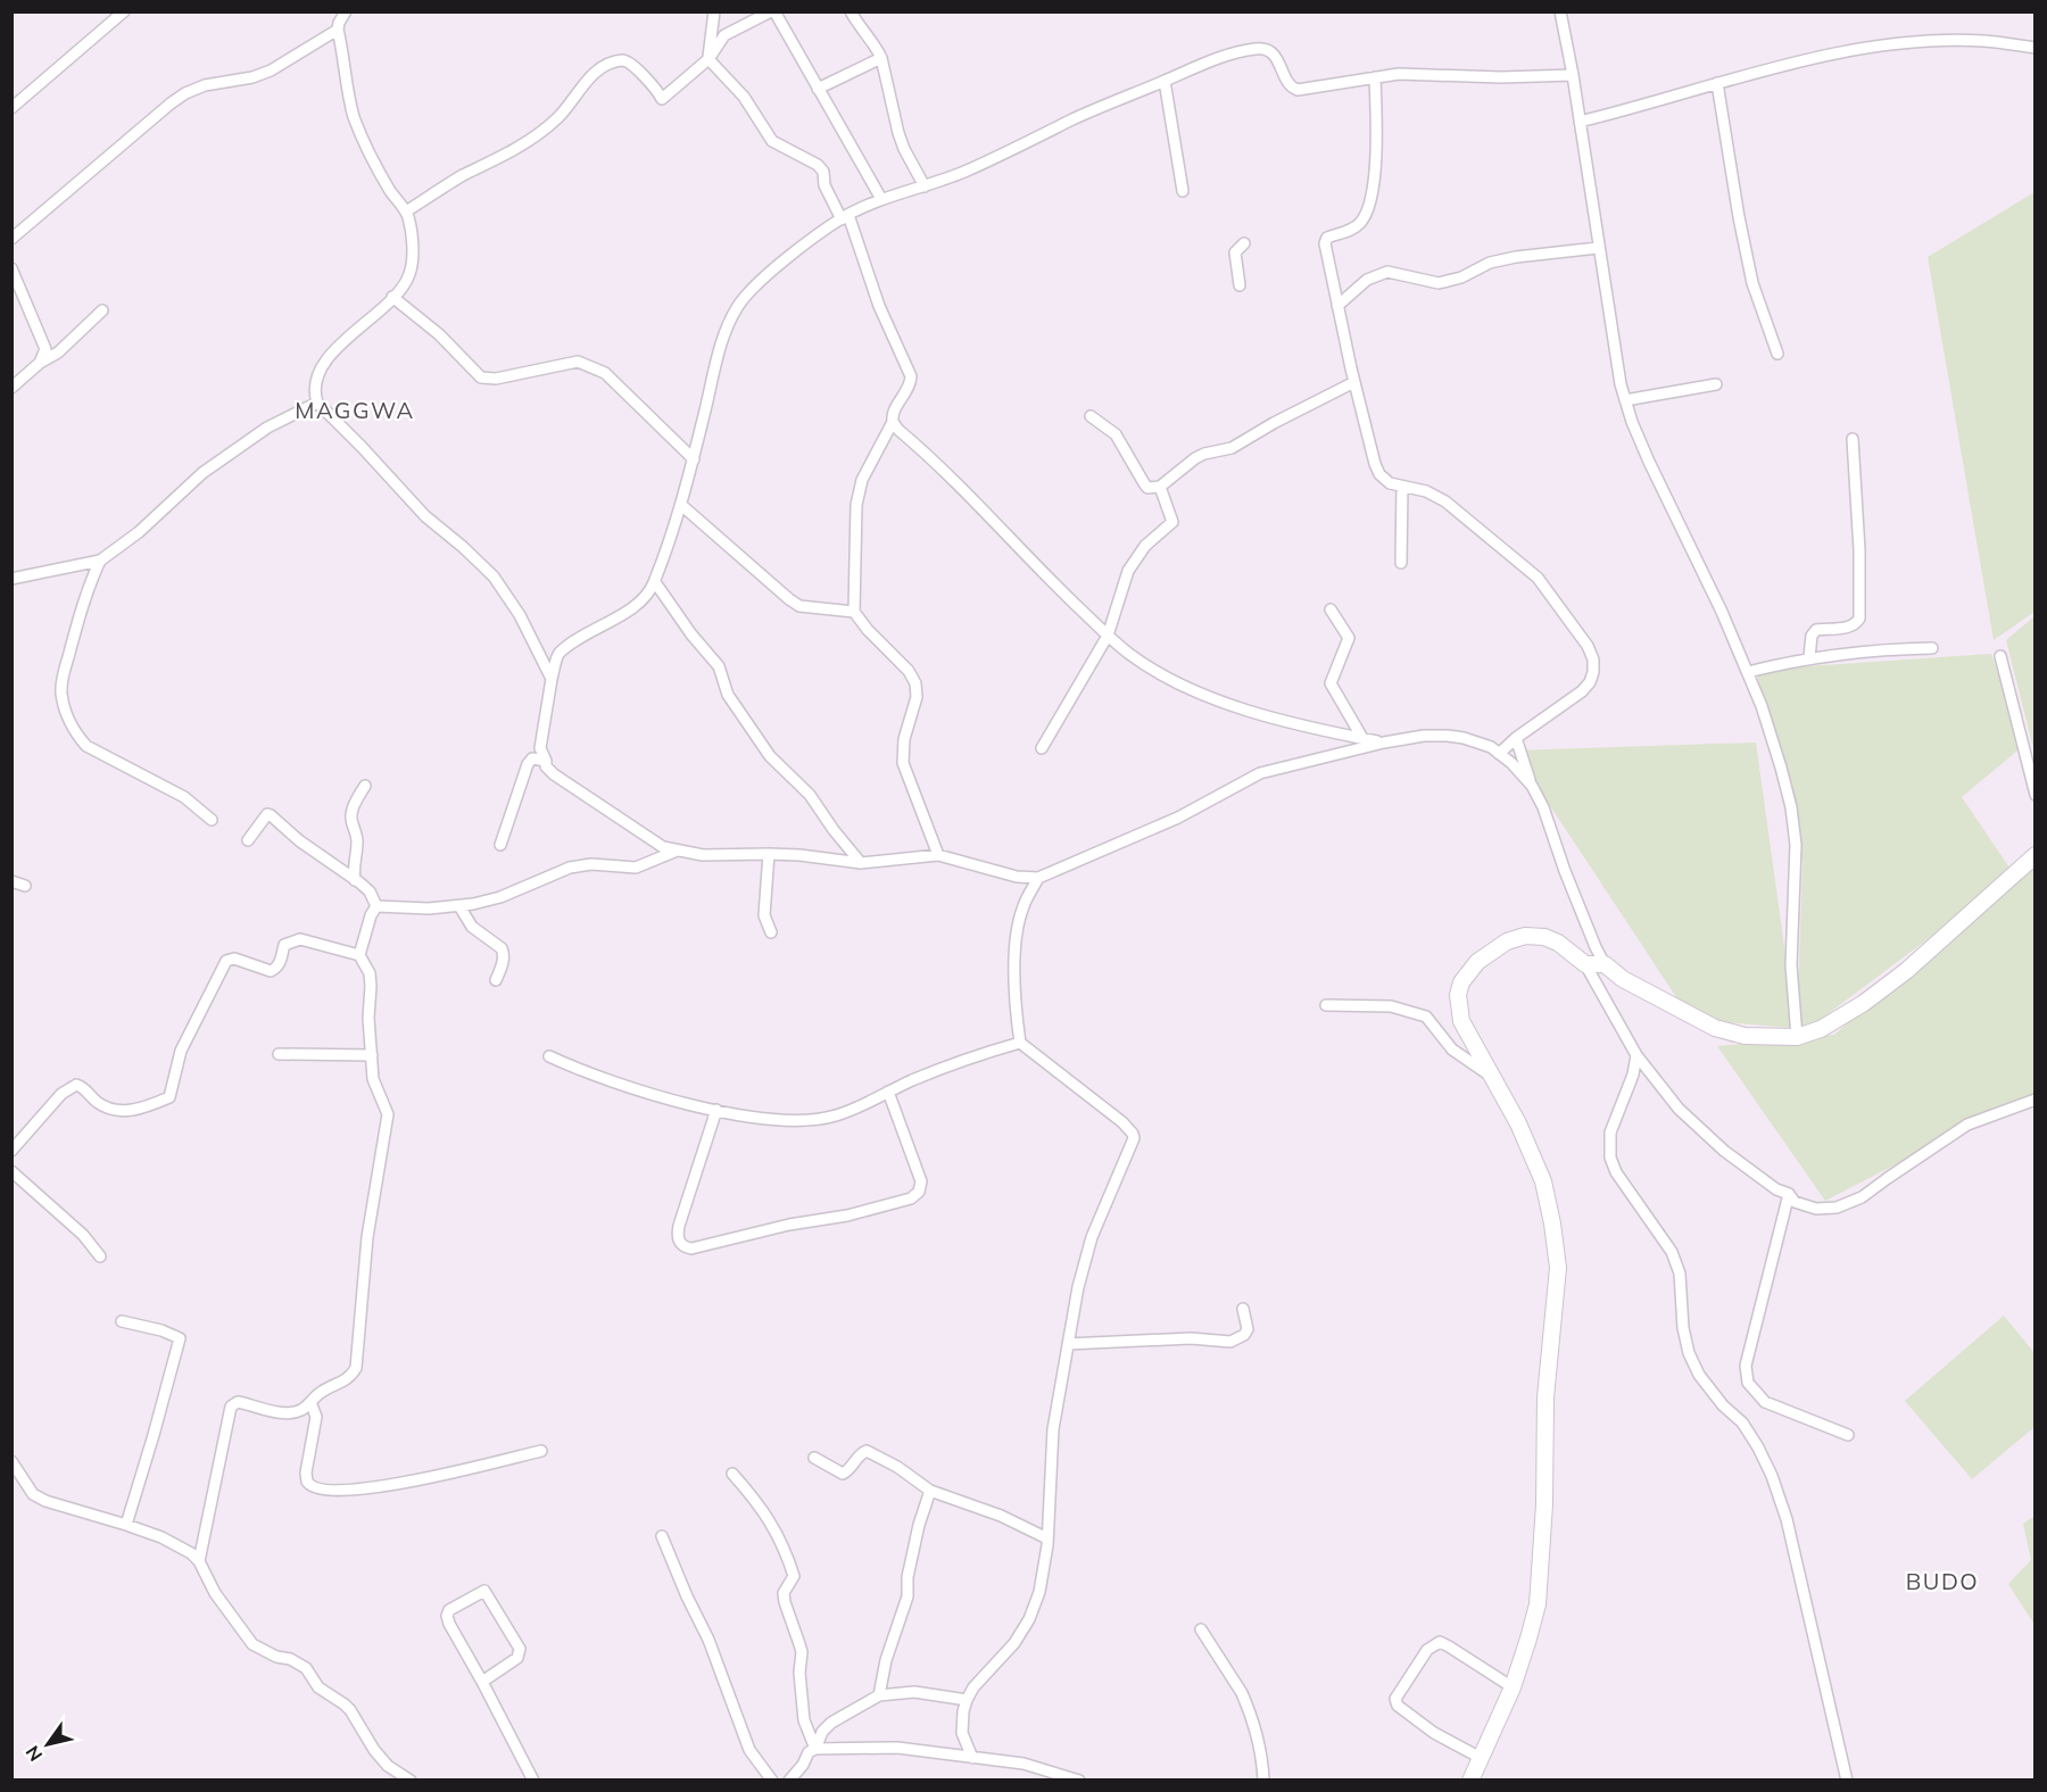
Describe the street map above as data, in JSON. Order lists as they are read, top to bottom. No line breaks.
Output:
{"districts":["MAGGWA","BUDO"],"north":"bottom left"}
